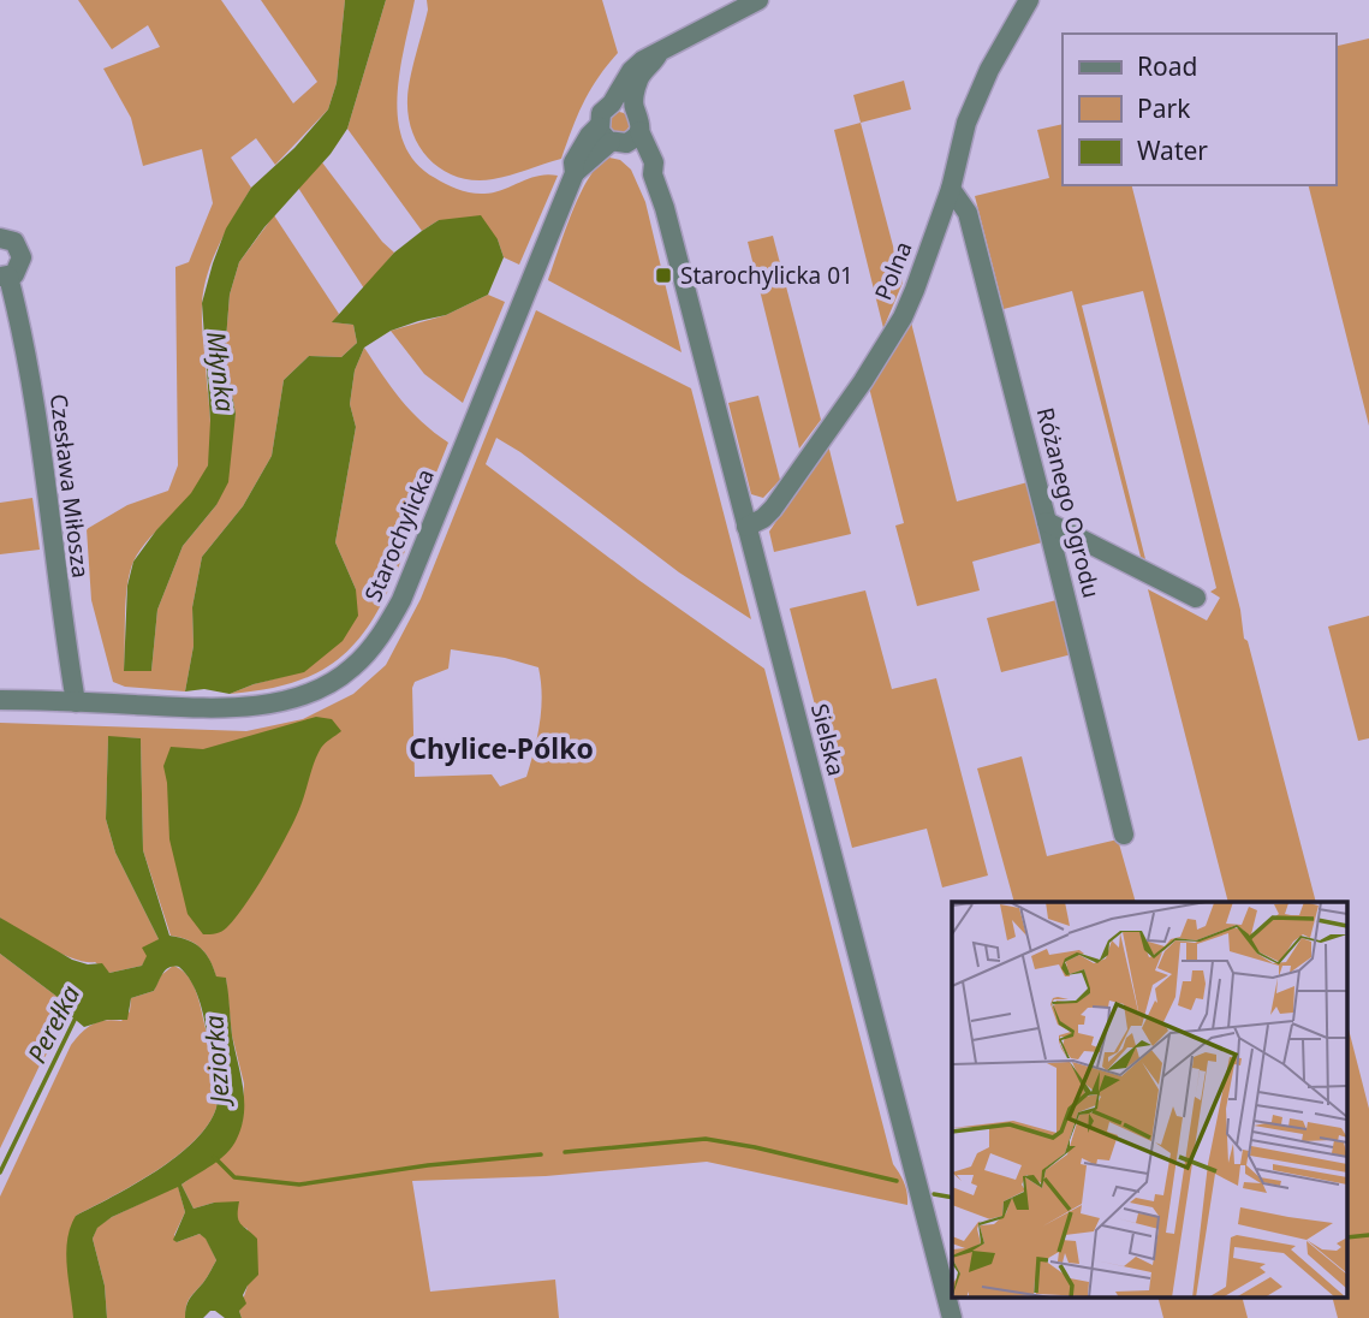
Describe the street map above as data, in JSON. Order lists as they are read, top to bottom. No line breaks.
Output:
{"streets":{"street":["Polna","Czesława Miłosza","Różanego Ogrodu","Starochylicka","Sielska"]},"crossings":[["Polna","Różanego Ogrodu"],["Polna","Sielska"],["Czesława Miłosza","Starochylicka"],["Starochylicka","Sielska"]],"districts":["Chylice-Pólko"],"water":["Młynka","Perełka","Jeziorka"],"places":{"transit":["Starochylicka 01"]},"legend":["Road","Park","Water"]}
